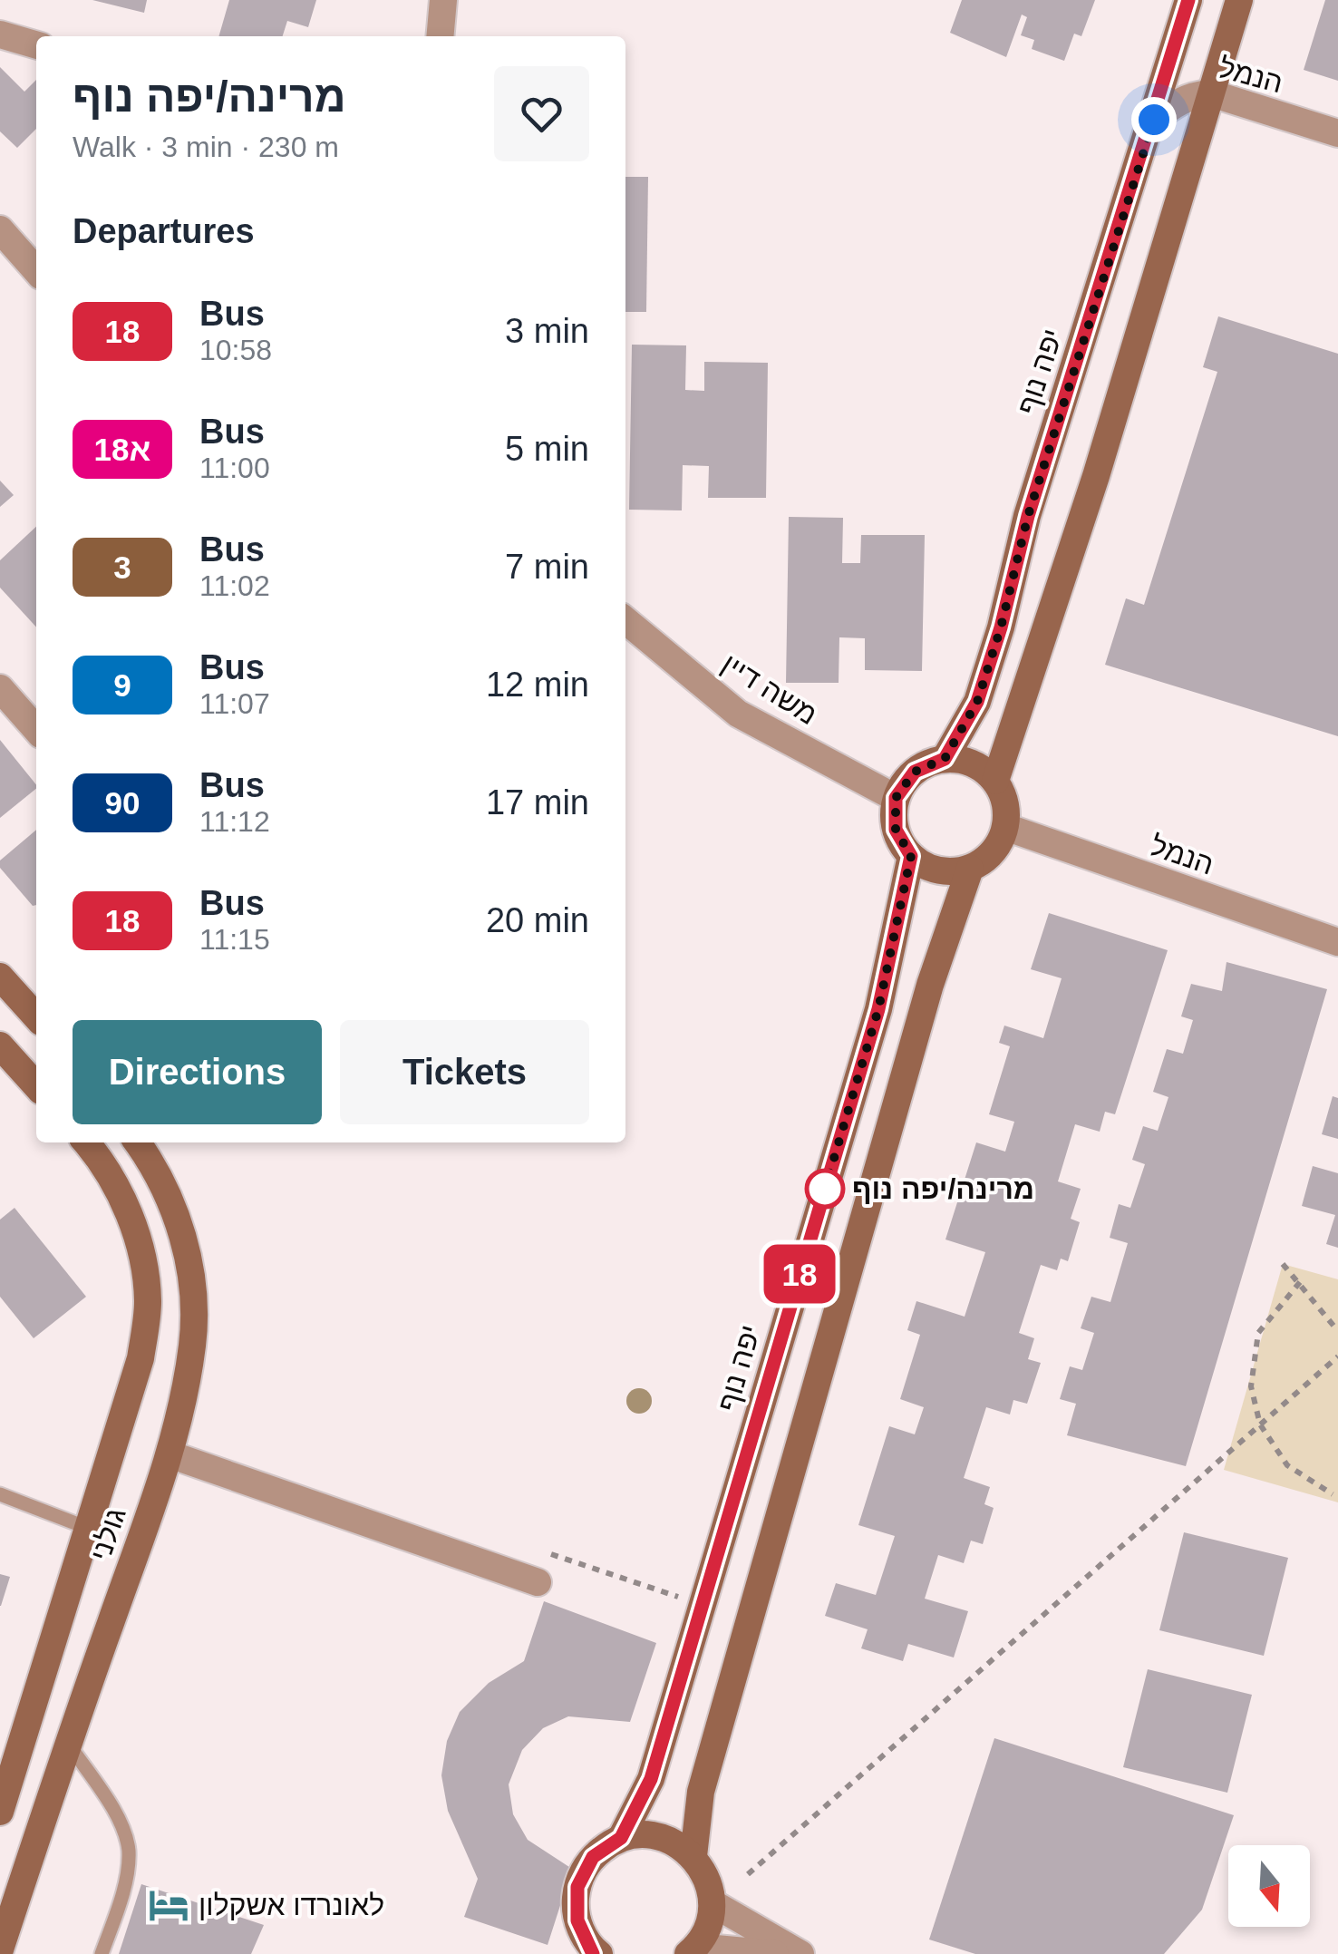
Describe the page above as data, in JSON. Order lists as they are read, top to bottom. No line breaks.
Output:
{"streets":{"main road":["יפה נוף","גולני"],"street":["הנמל","משה דיין"]},"crossings":[["הנמל","יפה נוף"],["הנמל","משה דיין"],["יפה נוף","משה דיין"]],"places":{"other":["מרינה/יפה נוף"],"hotel":["לאונרדו אשקלון"]},"lines":["bus line 18"],"north":"bottom","page":{"on_map":"18","heading":[["מרינה/יפה נוף","Walk · 3 min · 230 m"],"Departures"],"list":[{"mark":"18","name":"Bus","note":"10:58","value":"3 min"},{"mark":"18א","name":"Bus","note":"11:00","value":"5 min"},{"mark":"3","name":"Bus","note":"11:02","value":"7 min"},{"mark":"9","name":"Bus","note":"11:07","value":"12 min"},{"mark":"90","name":"Bus","note":"11:12","value":"17 min"},{"mark":"18","name":"Bus","note":"11:15","value":"20 min"}],"buttons":["Directions","Tickets"]}}
